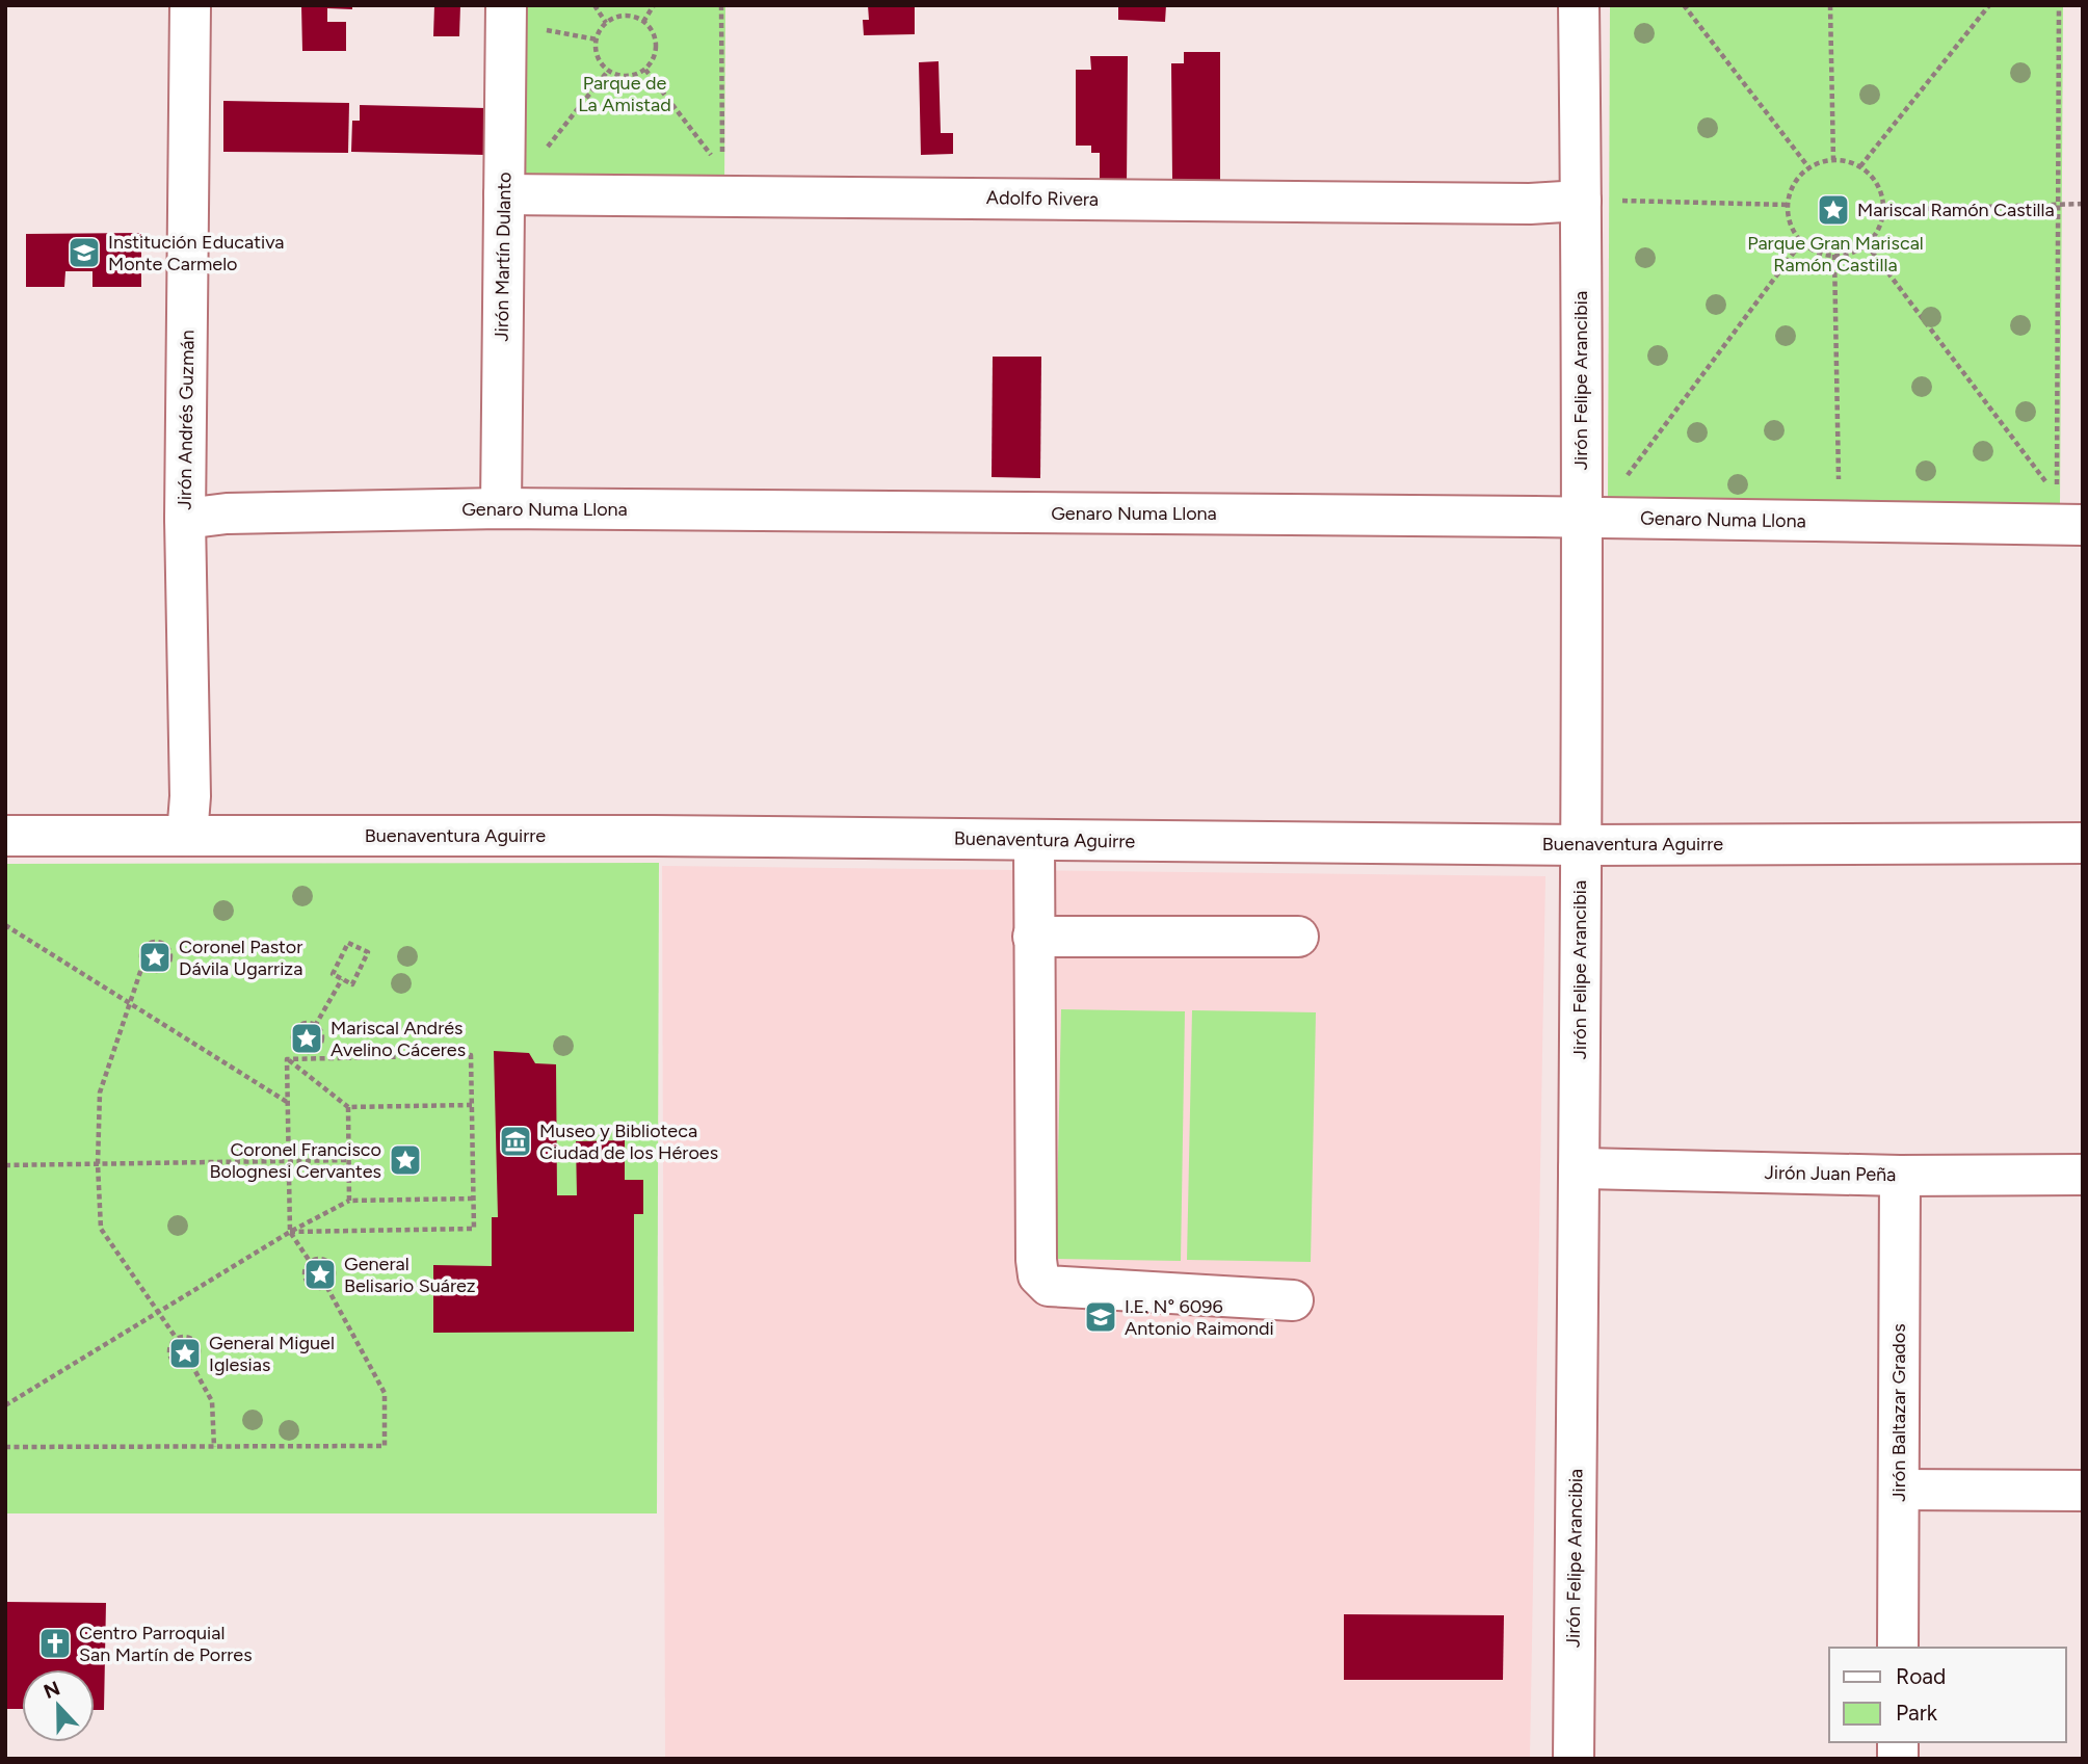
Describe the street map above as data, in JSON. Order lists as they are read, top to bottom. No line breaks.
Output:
{"streets":{"street":["Adolfo Rivera","Jirón Martín Dulanto","Jirón Felipe Arancibia","Jirón Andrés Guzmán","Genaro Numa Llona","Buenaventura Aguirre","Jirón Juan Peña","Jirón Baltazar Grados"]},"crossings":[["Adolfo Rivera","Jirón Martín Dulanto"],["Adolfo Rivera","Jirón Felipe Arancibia"],["Jirón Martín Dulanto","Genaro Numa Llona"],["Jirón Felipe Arancibia","Genaro Numa Llona"],["Jirón Felipe Arancibia","Buenaventura Aguirre"],["Jirón Felipe Arancibia","Jirón Juan Peña"],["Jirón Andrés Guzmán","Genaro Numa Llona"],["Jirón Andrés Guzmán","Buenaventura Aguirre"],["Jirón Juan Peña","Jirón Baltazar Grados"]],"parks":["Parque de La Amistad","Parque Gran Mariscal Ramón Castilla"],"places":{"place":["Mariscal Ramón Castilla","Coronel Pastor Dávila Ugarriza","Mariscal Andrés Avelino Cáceres","Coronel Francisco Bolognesi Cervantes","General Belisario Suárez","General Miguel Iglesias"],"school or university":["Institución Educativa Monte Carmelo","I.E. N° 6096 Antonio Raimondi"],"museum":["Museo y Biblioteca Ciudad de los Héroes"],"church":["Centro Parroquial San Martín de Porres"]},"legend":["Road","Park"],"north":"top"}
